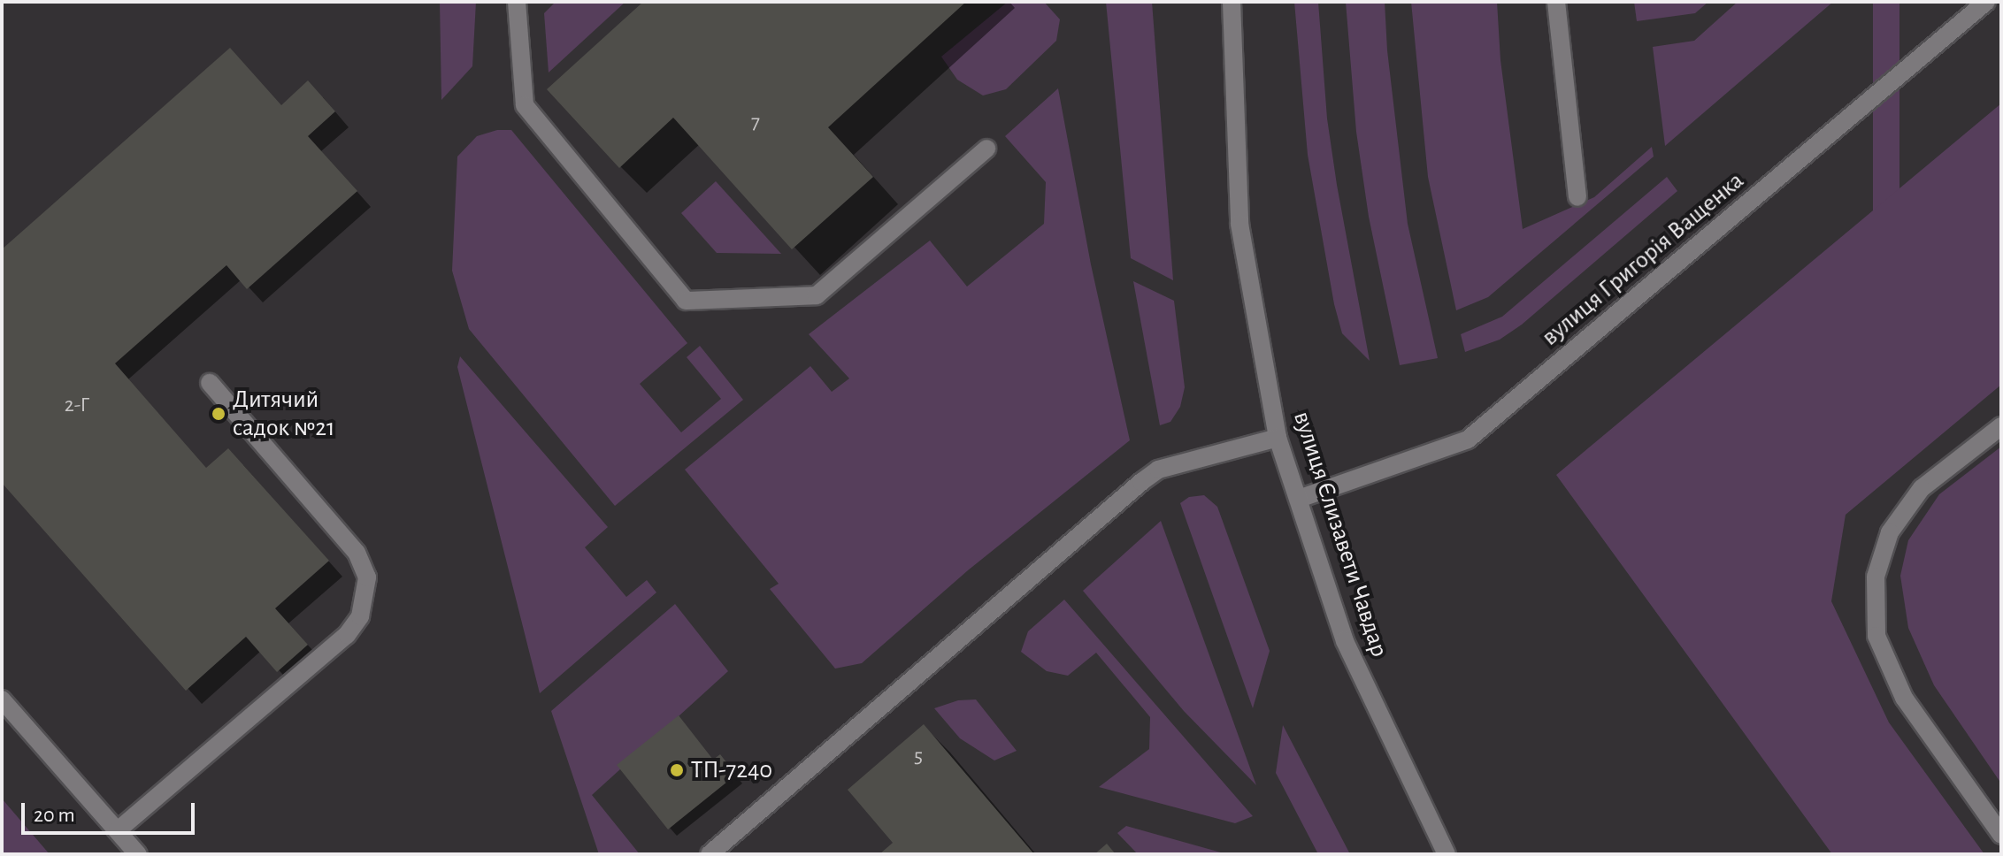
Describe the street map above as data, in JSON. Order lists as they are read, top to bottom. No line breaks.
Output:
{"streets":{"street":["вулиця Григорія Ващенка","вулиця Єлизавети Чавдар"]},"crossings":[["вулиця Григорія Ващенка","вулиця Єлизавети Чавдар"]],"places":["Дитячий садок №21","ТП-7240"],"house_numbers":["7","2-Г","5"],"scale_bar":"20 m"}
